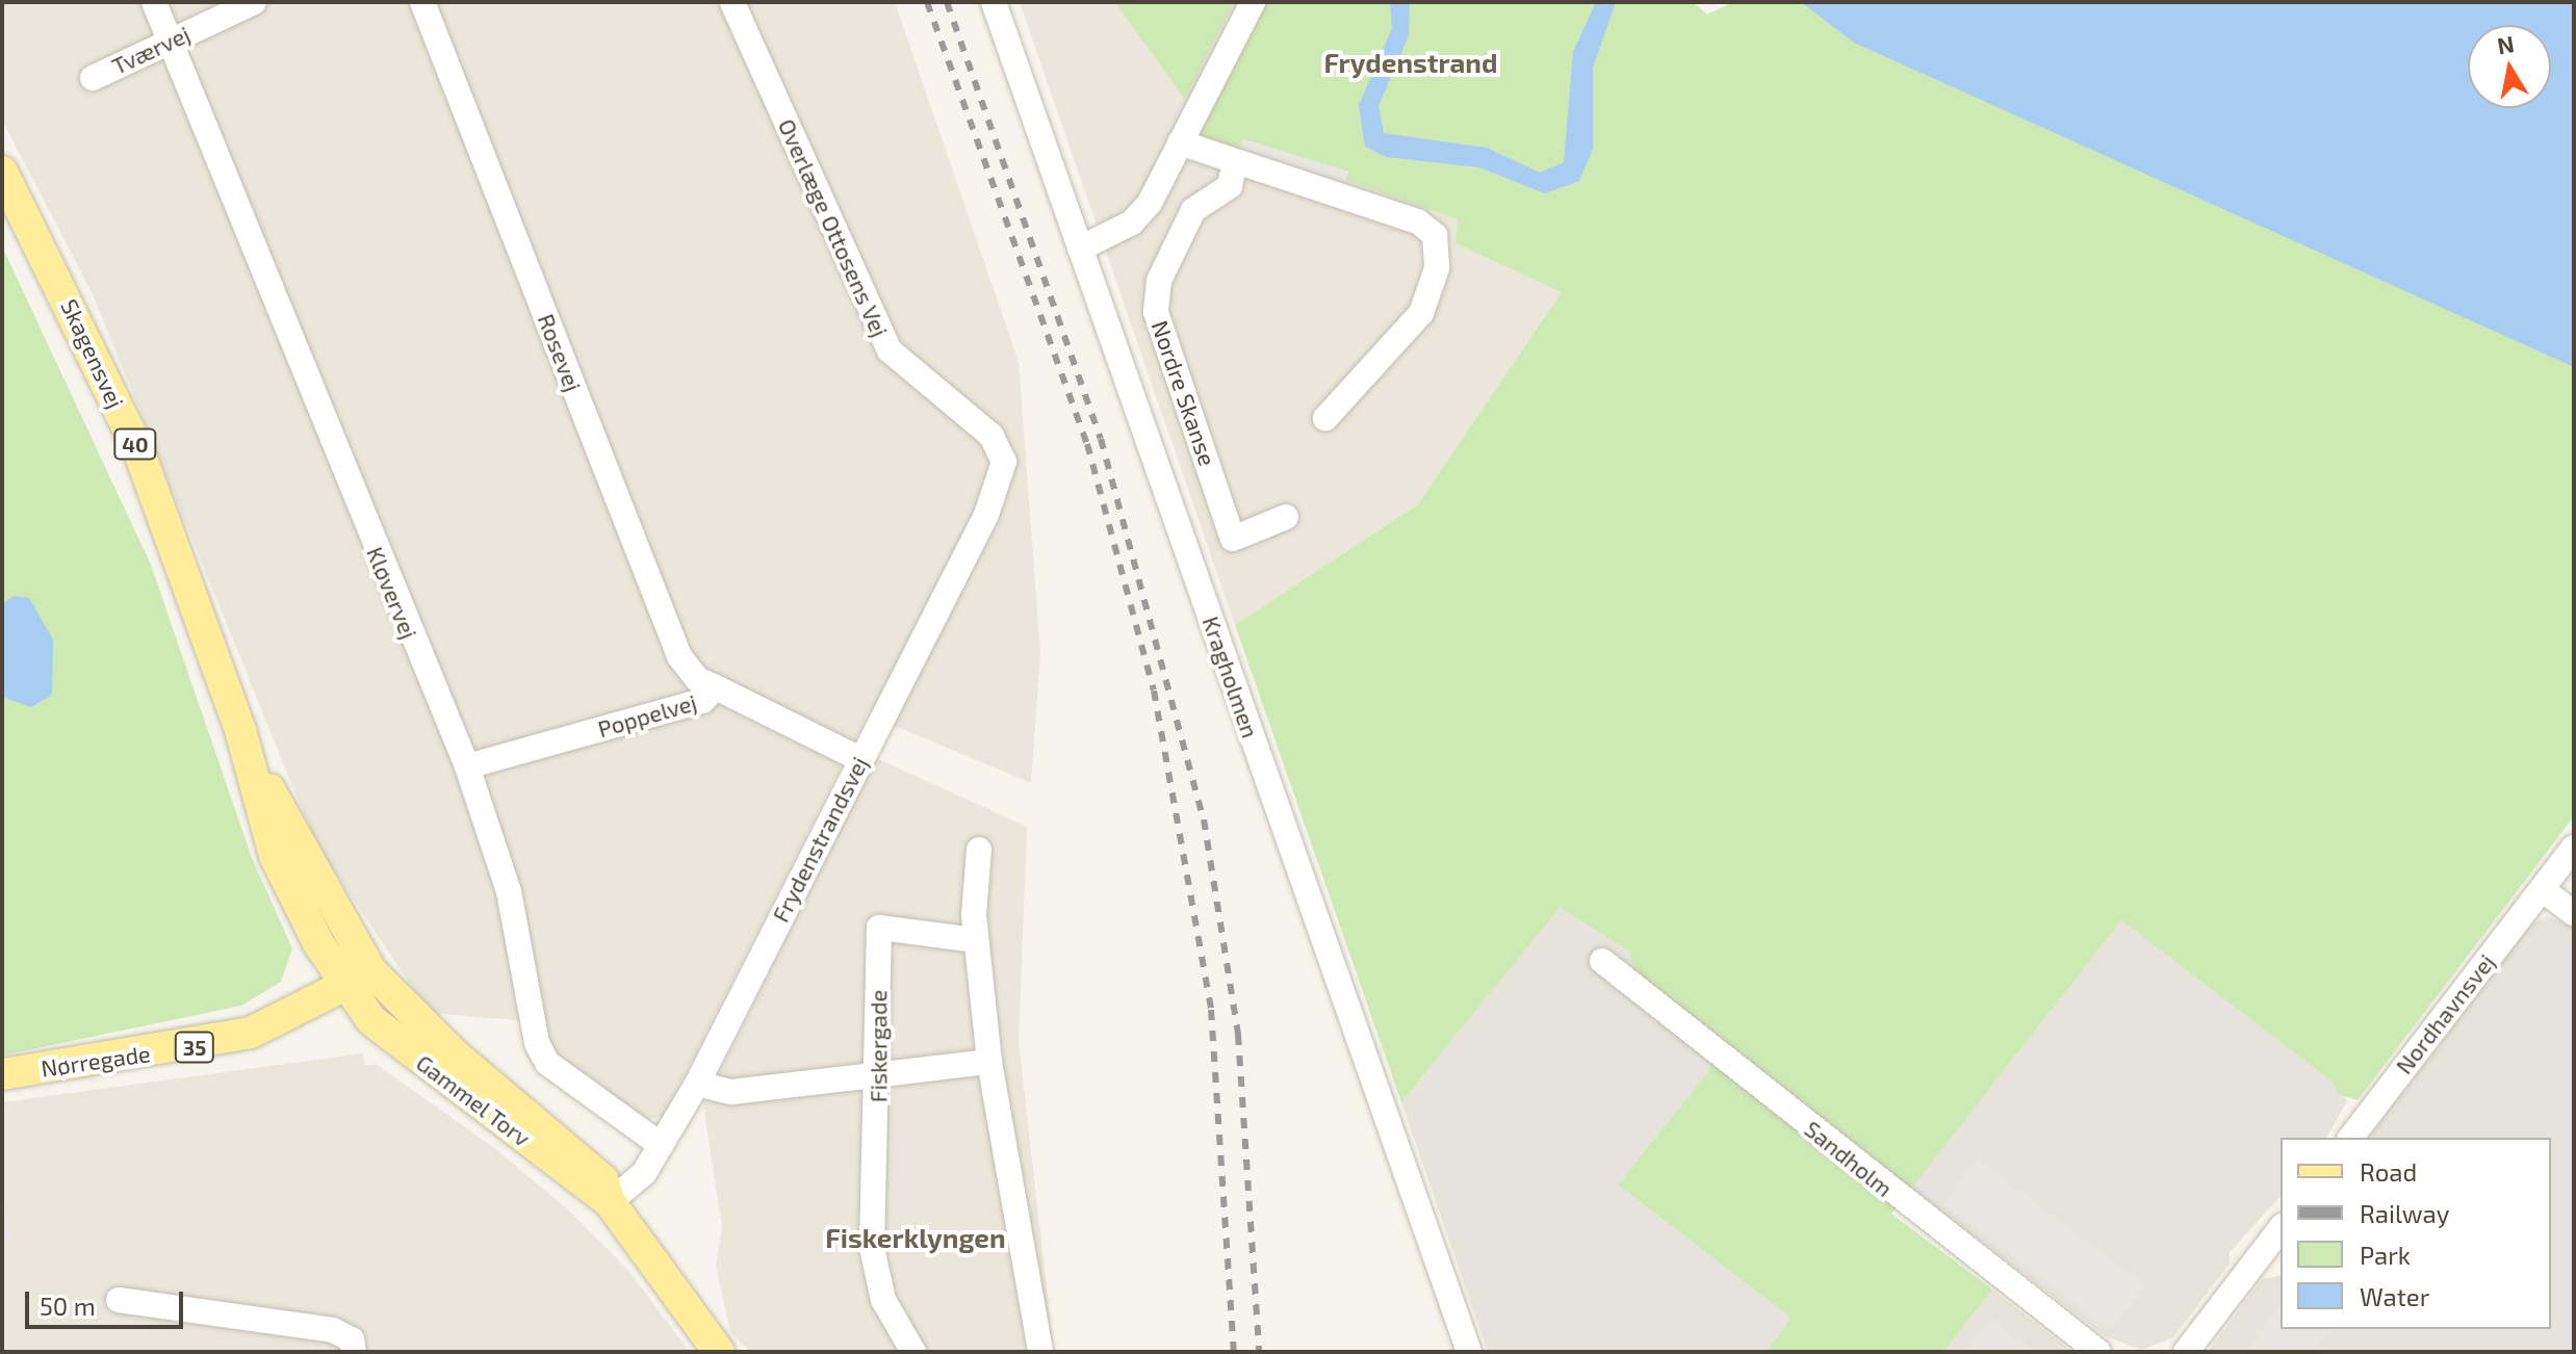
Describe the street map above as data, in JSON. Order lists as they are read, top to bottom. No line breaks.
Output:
{"streets":{"main road":["Skagensvej","40","35","Nørregade","Gammel Torv"],"street":["Tværvej","Overlæge Ottosens Vej","Rosevej","Nordre Skanse","Kløvervej","Kragholmen","Poppelvej","Frydenstrandsvej","Nordhavnsvej","Fiskergade","Sandholm"]},"crossings":[["Tværvej","Kløvervej"],["Overlæge Ottosens Vej","Frydenstrandsvej"],["Rosevej","Poppelvej"],["Skagensvej","Nørregade"],["Skagensvej","Gammel Torv"],["Kløvervej","Poppelvej"],["Kløvervej","Frydenstrandsvej"],["Poppelvej","Frydenstrandsvej"],["Frydenstrandsvej","Gammel Torv"],["Nørregade","Gammel Torv"]],"districts":["Frydenstrand","Fiskerklyngen"],"legend":["Road","Railway","Park","Water"],"scale_bar":"50 m","north":"top"}
